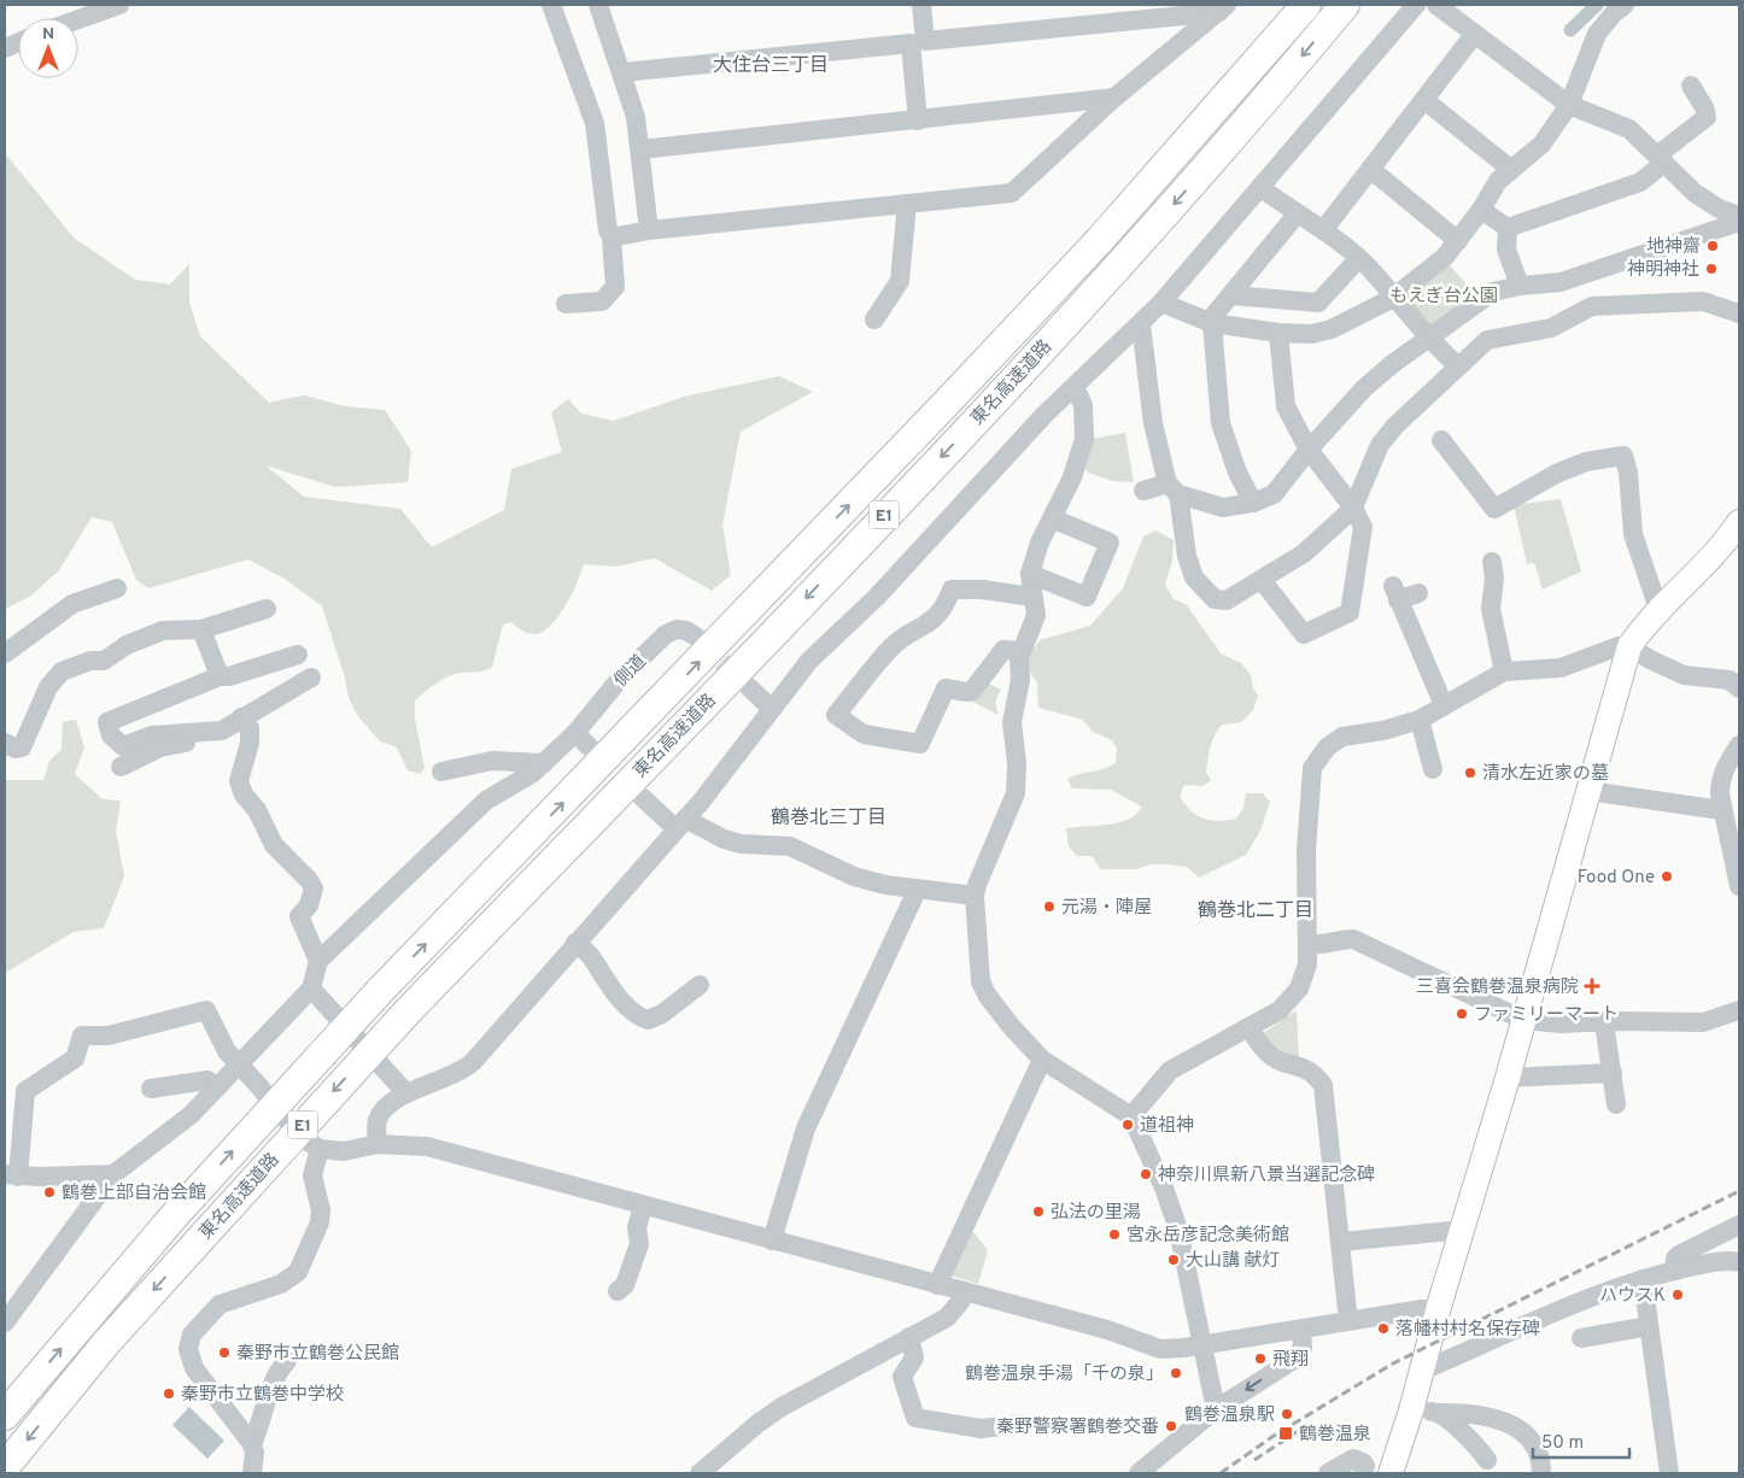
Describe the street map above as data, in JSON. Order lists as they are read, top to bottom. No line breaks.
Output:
{"streets":{"highway":["東名高速道路","E1"],"street":["側道"]},"districts":["大住台三丁目","鶴巻北三丁目","鶴巻北二丁目"],"parks":["もえぎ台公園"],"places":{"other":["地神齋","神明神社","清水左近家の墓","Food One","元湯・陣屋","ファミリーマート","道祖神","神奈川県新八景当選記念碑","鶴巻上部自治会館","弘法の里湯","宮永岳彦記念美術館","大山講 献灯","ハウスK","落幡村村名保存碑","秦野市立鶴巻公民館","飛翔","鶴巻温泉手湯「千の泉」","秦野市立鶴巻中学校","鶴巻温泉駅","秦野警察署鶴巻交番"],"health":["三喜会鶴巻温泉病院"],"transit":["鶴巻温泉"]},"scale_bar":"50 m","north":"top"}
